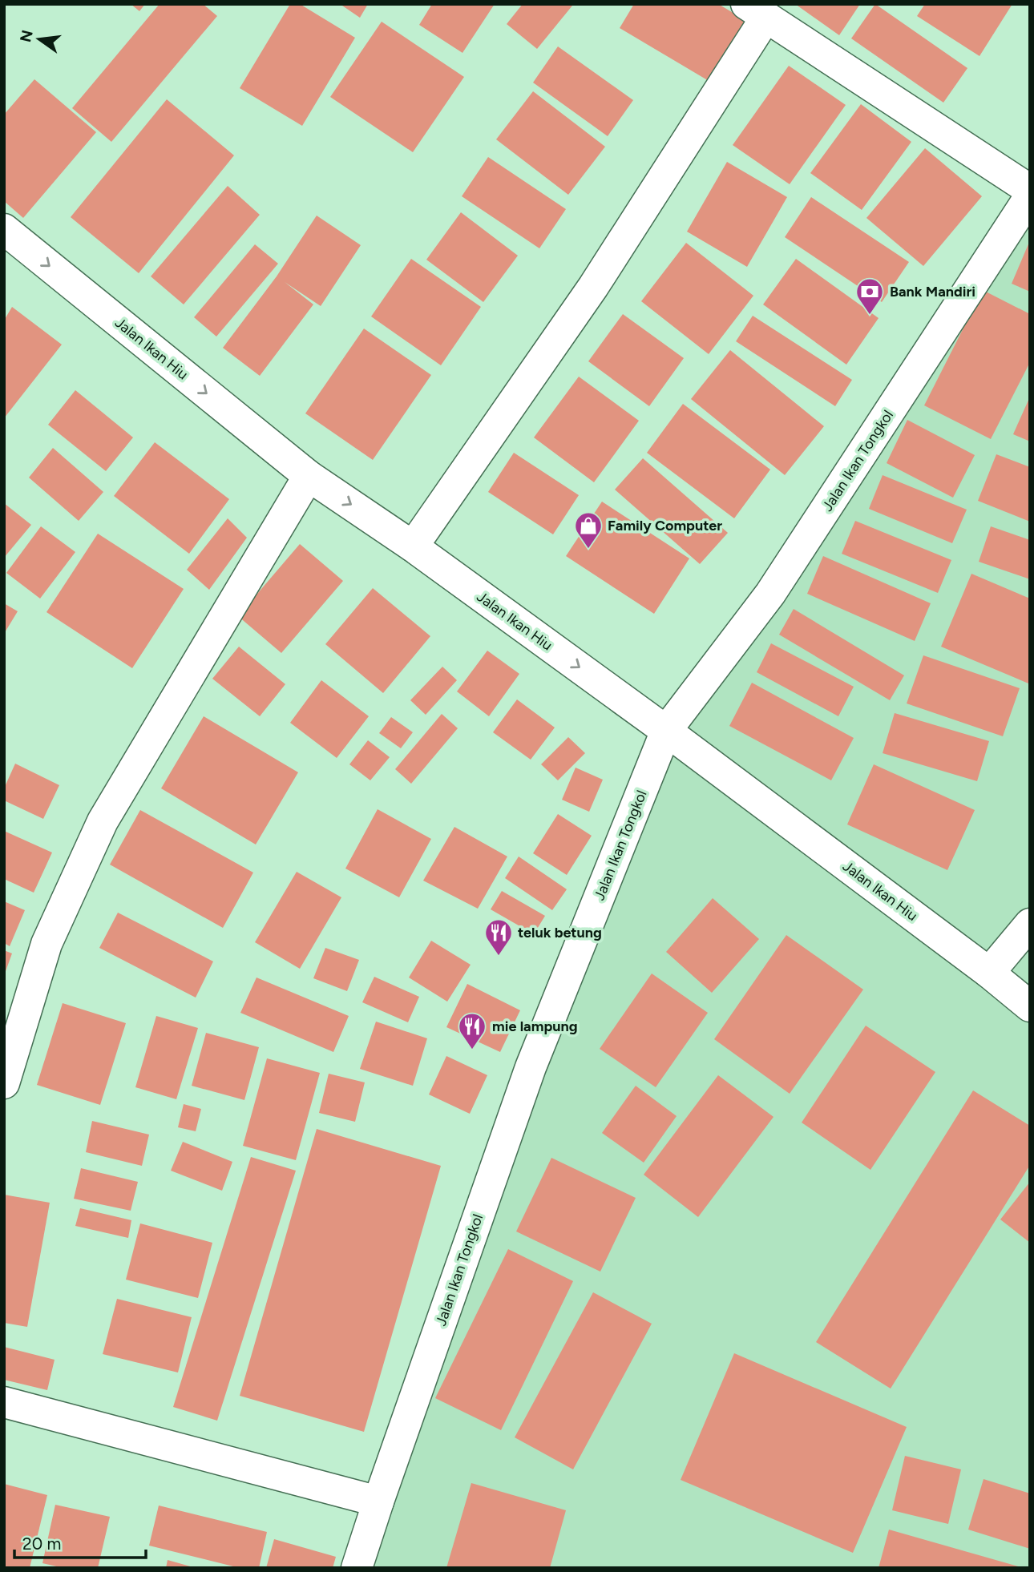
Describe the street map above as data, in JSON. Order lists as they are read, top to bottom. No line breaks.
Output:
{"streets":{"street":["Jalan Ikan Hiu","Jalan Ikan Tongkol"]},"crossings":[["Jalan Ikan Hiu","Jalan Ikan Tongkol"]],"one_way":["Jalan Ikan Hiu"],"places":{"bank":["Bank Mandiri"],"shop":["Family Computer"],"restaurant":["teluk betung","mie lampung"]},"scale_bar":"20 m","north":"left"}
